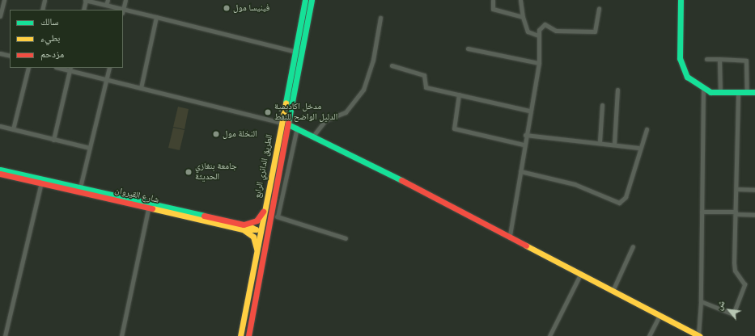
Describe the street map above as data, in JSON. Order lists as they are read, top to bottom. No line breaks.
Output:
{"streets":{"main road":["الطريق الدائري الرابع","شارع القيروان"]},"places":["فينيسا مول","مدخل اكاديمية الدليل الواضح للنفط","النخلة مول","جامعة بنغازي الحديثة"],"legend":["سالك","بطيء","مزدحم"],"north":"top left"}
